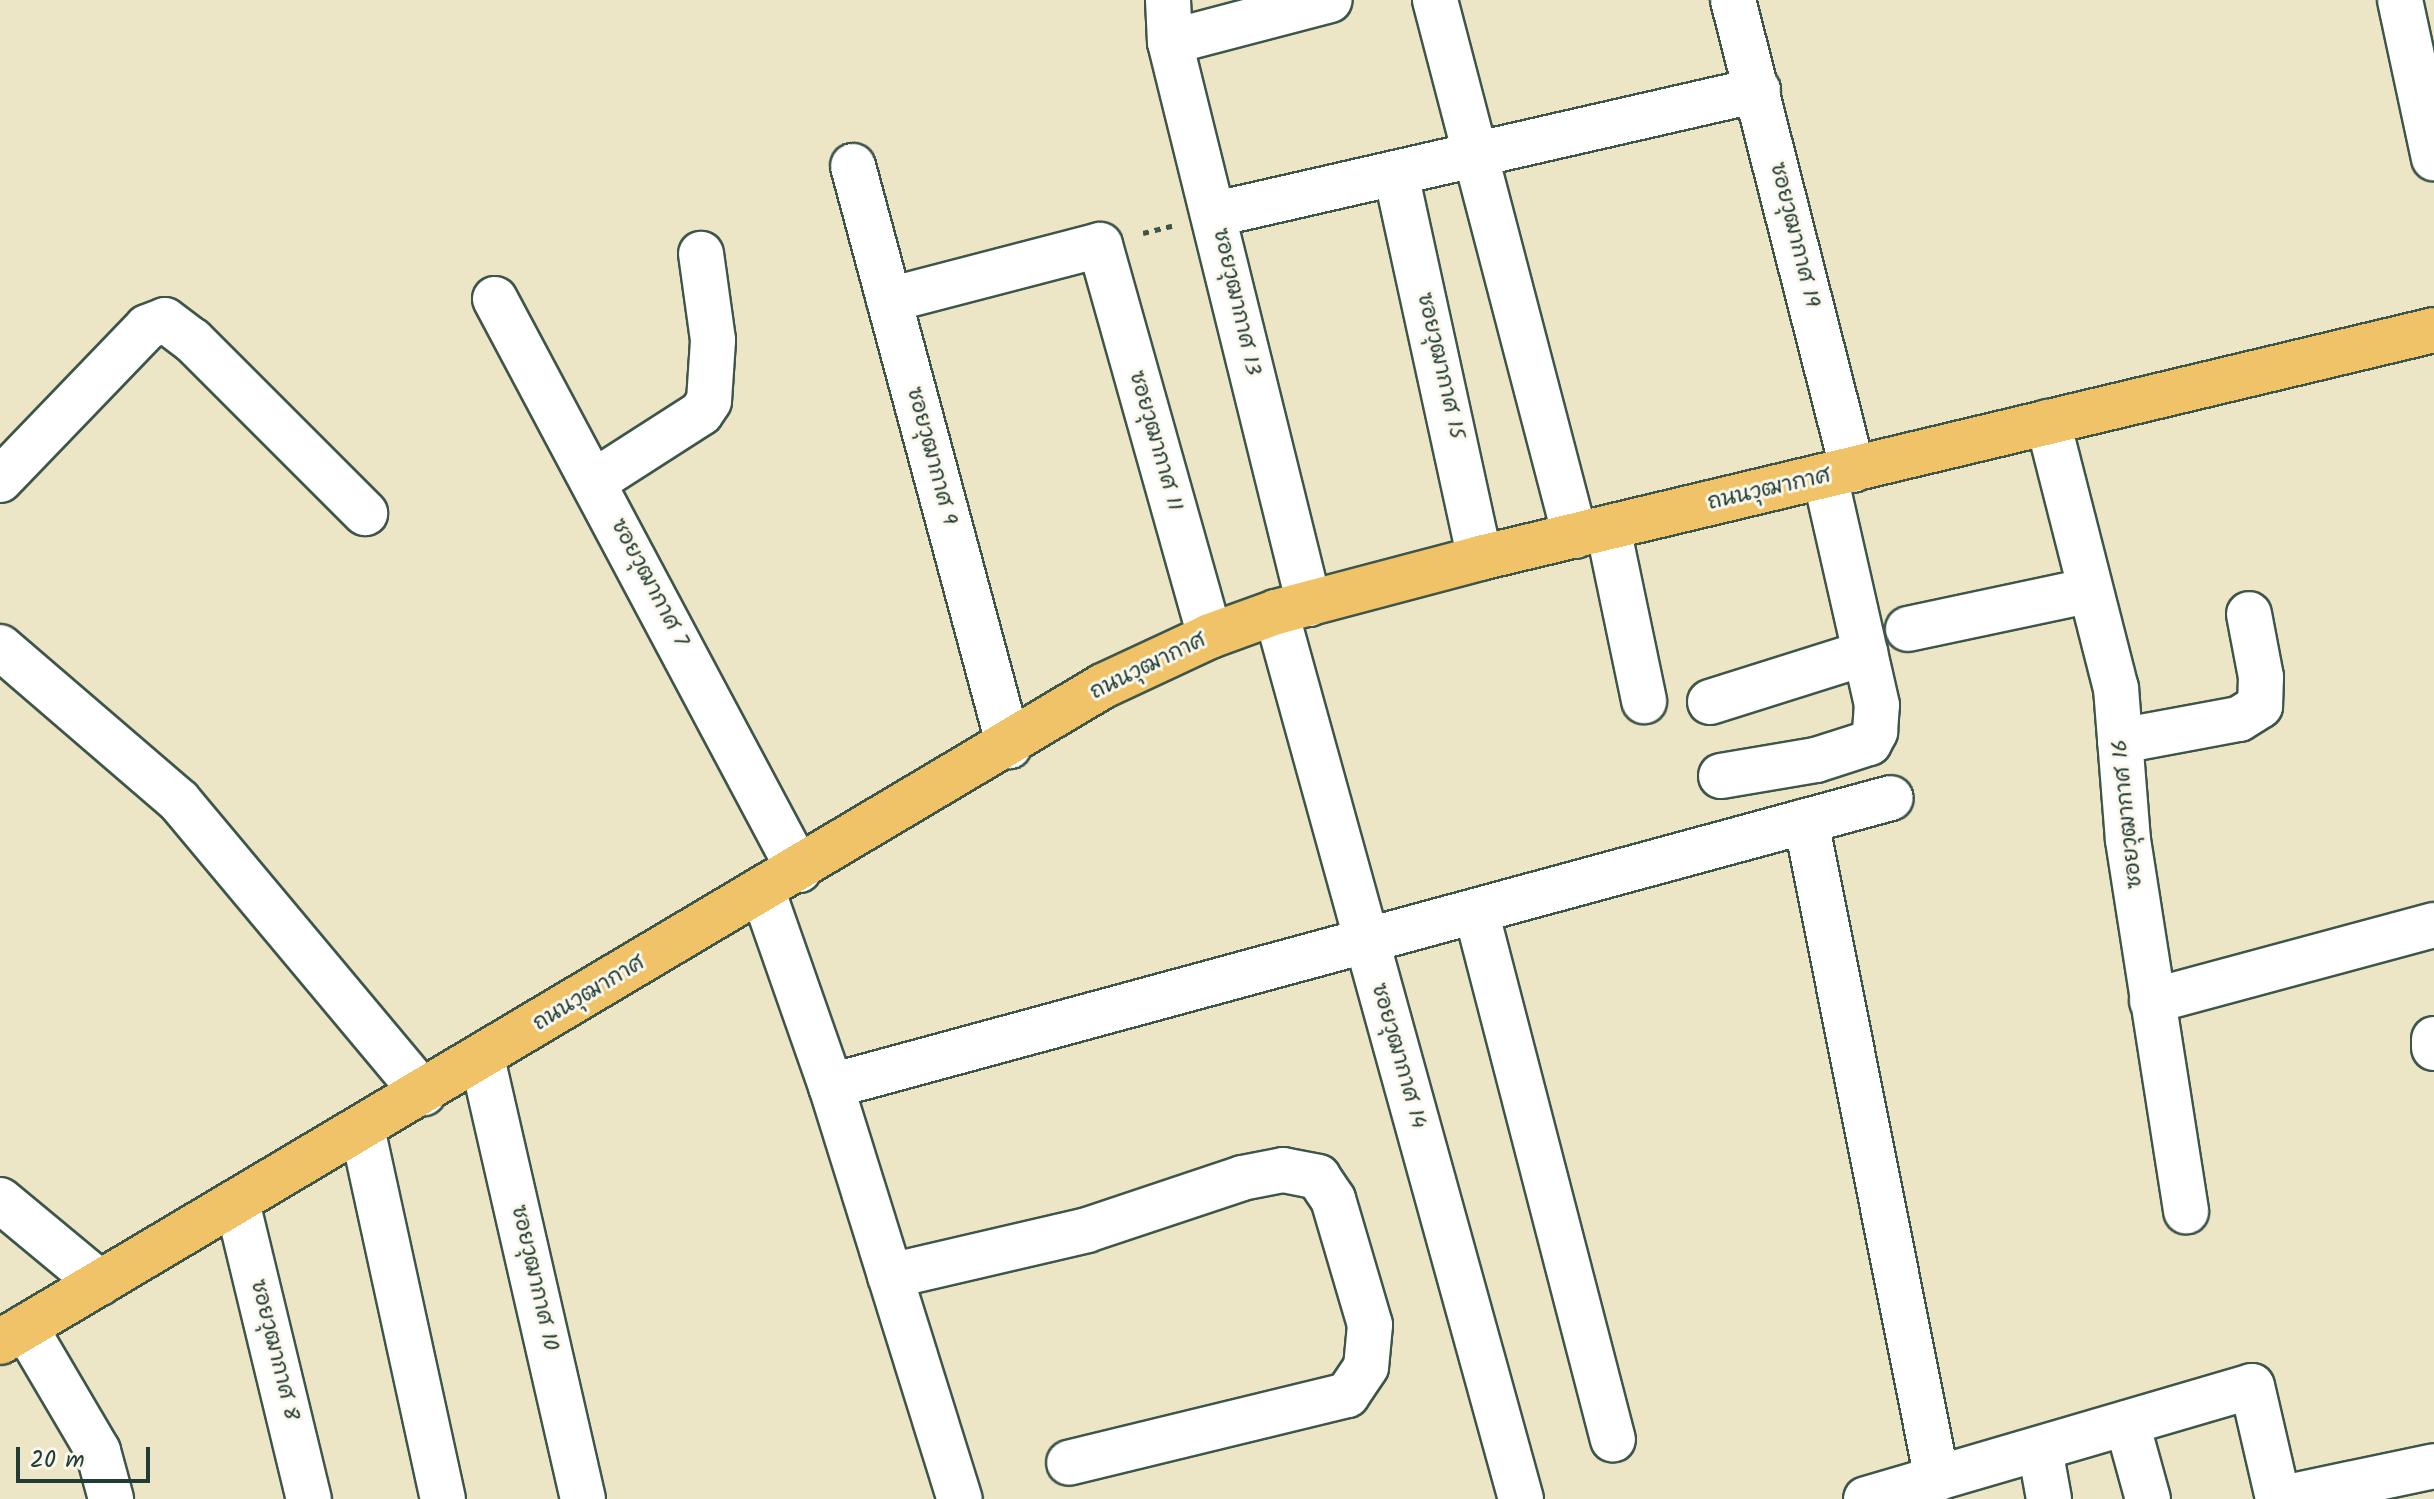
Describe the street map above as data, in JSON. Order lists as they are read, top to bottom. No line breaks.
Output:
{"streets":{"main road":["ถนนวุฒากาศ"],"street":["ซอยวุฒากาศ 19","ซอยวุฒากาศ 13","ซอยวุฒากาศ 15","ซอยวุฒากาศ 11","ซอยวุฒากาศ 9","ซอยวุฒากาศ 7","ซอยวุฒากาศ 16","ซอยวุฒากาศ 14","ซอยวุฒากาศ 10","ซอยวุฒากาศ 8"]},"crossings":[["ซอยวุฒากาศ 19","ถนนวุฒากาศ"],["ซอยวุฒากาศ 13","ถนนวุฒากาศ"],["ซอยวุฒากาศ 13","ซอยวุฒากาศ 14"],["ซอยวุฒากาศ 15","ถนนวุฒากาศ"],["ซอยวุฒากาศ 11","ถนนวุฒากาศ"],["ซอยวุฒากาศ 9","ถนนวุฒากาศ"],["ถนนวุฒากาศ","ซอยวุฒากาศ 7"],["ถนนวุฒากาศ","ซอยวุฒากาศ 16"],["ถนนวุฒากาศ","ซอยวุฒากาศ 14"],["ถนนวุฒากาศ","ซอยวุฒากาศ 10"],["ถนนวุฒากาศ","ซอยวุฒากาศ 8"]],"scale_bar":"20 m"}
